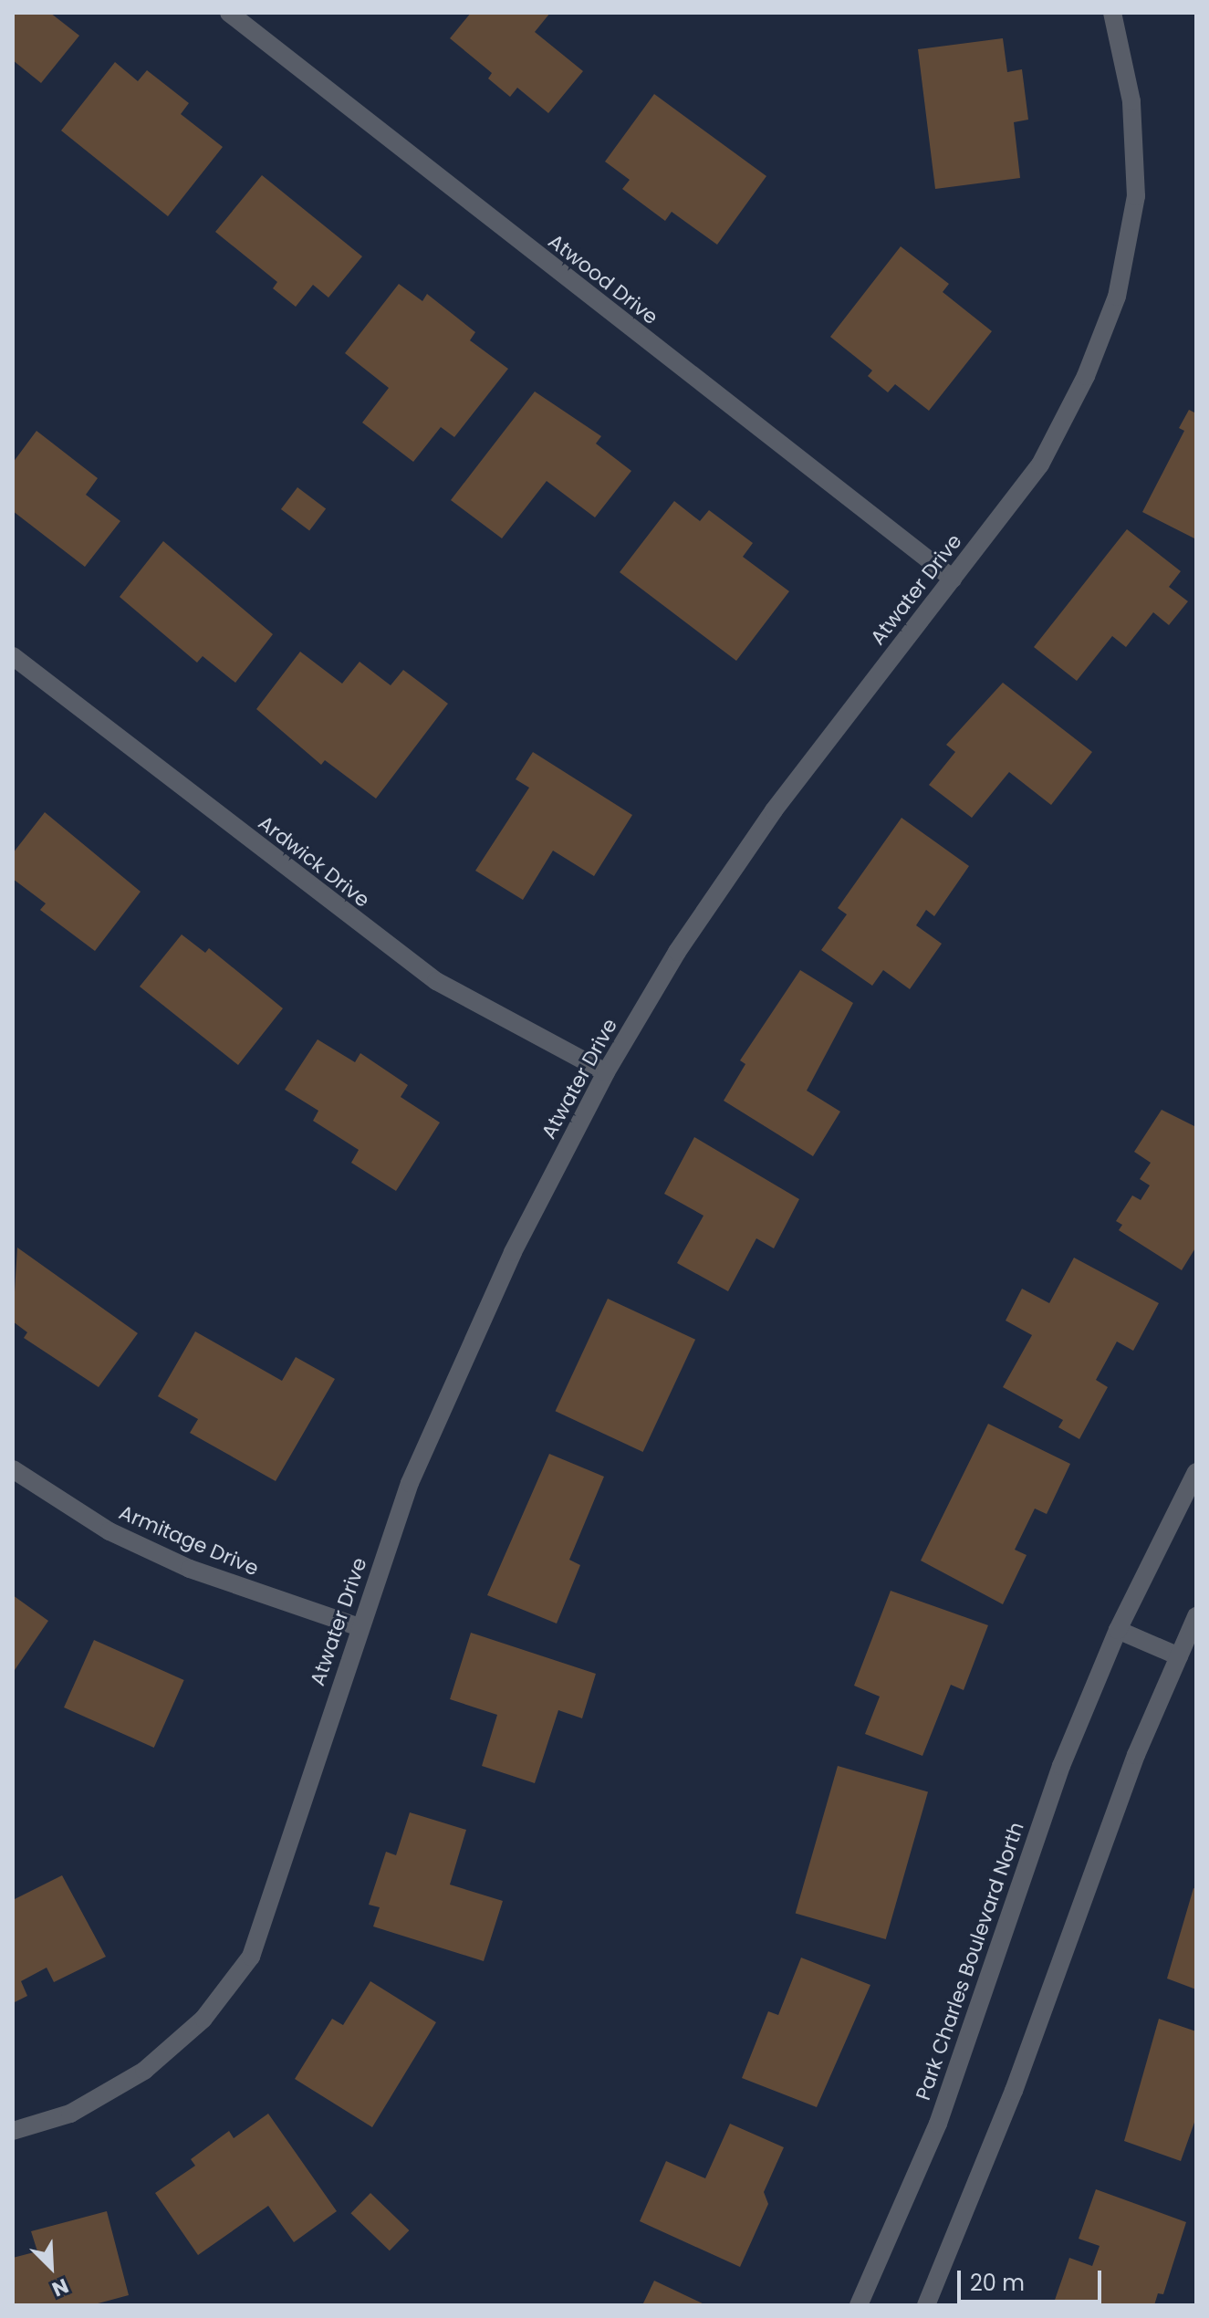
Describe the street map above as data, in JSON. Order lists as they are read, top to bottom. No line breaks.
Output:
{"streets":{"street":["Atwood Drive","Atwater Drive","Ardwick Drive","Armitage Drive","Park Charles Boulevard North"]},"crossings":[["Atwood Drive","Atwater Drive"],["Atwater Drive","Ardwick Drive"],["Atwater Drive","Armitage Drive"]],"scale_bar":"20 m","north":"bottom right"}
